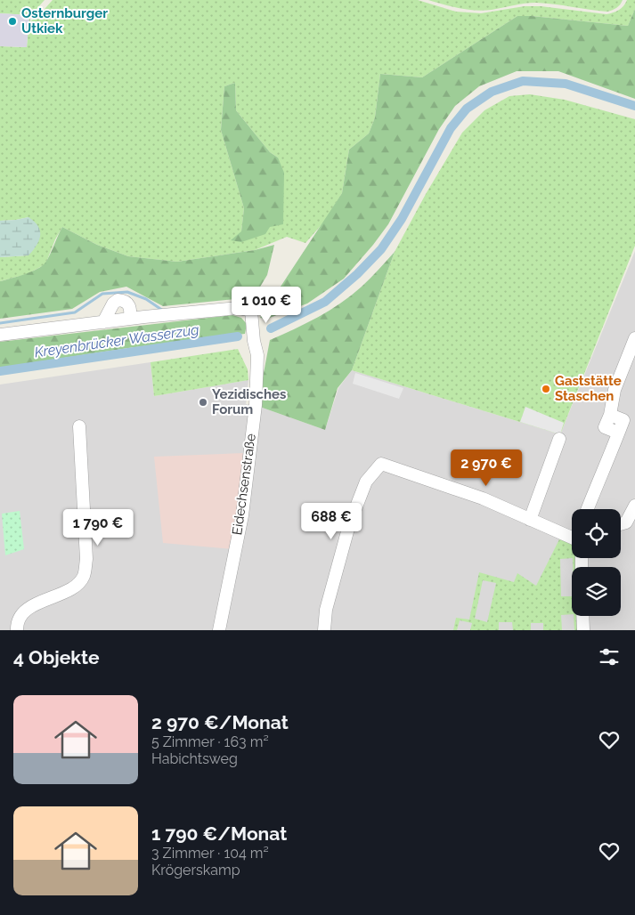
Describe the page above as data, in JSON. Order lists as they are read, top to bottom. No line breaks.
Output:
{"streets":{"street":["Eidechsenstraße"]},"water":["Kreyenbrücker Wasserzug"],"places":["Osternburger Utkiek","Gaststätte Staschen","Yezidisches Forum"],"page":{"price":["1 010 €","2 970 €","688 €","1 790 €"],"heading":"4 Objekte","list":[{"name":"2 970 €/Monat","note":"5 Zimmer · 163 m² · Habichtsweg"},{"name":"1 790 €/Monat","note":"3 Zimmer · 104 m² · Krögerskamp"}]}}
